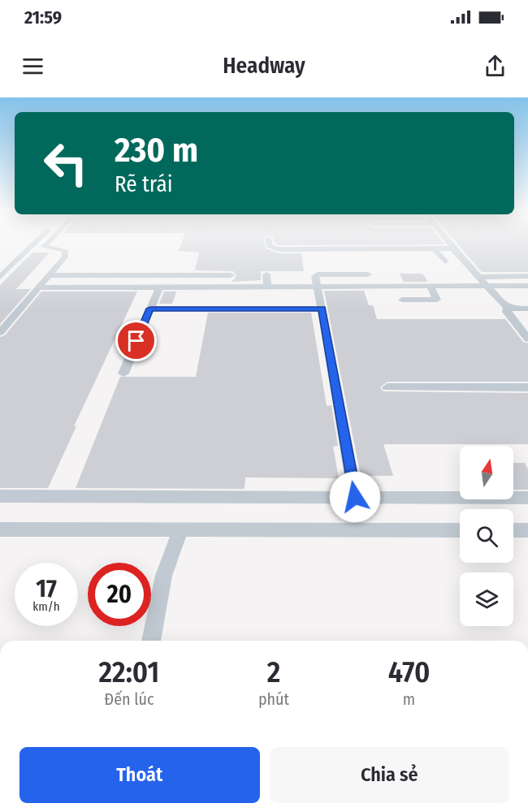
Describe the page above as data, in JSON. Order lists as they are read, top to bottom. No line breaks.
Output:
{"north":"top","page":{"status":"21:59","header":"Headway","turn":["230 m","Rẽ trái"],"speed":"17 km/h","limit":"20","eta":["22:01","Đến lúc","2","phút","470","m"],"buttons":["Thoát","Chia sẻ"]}}
